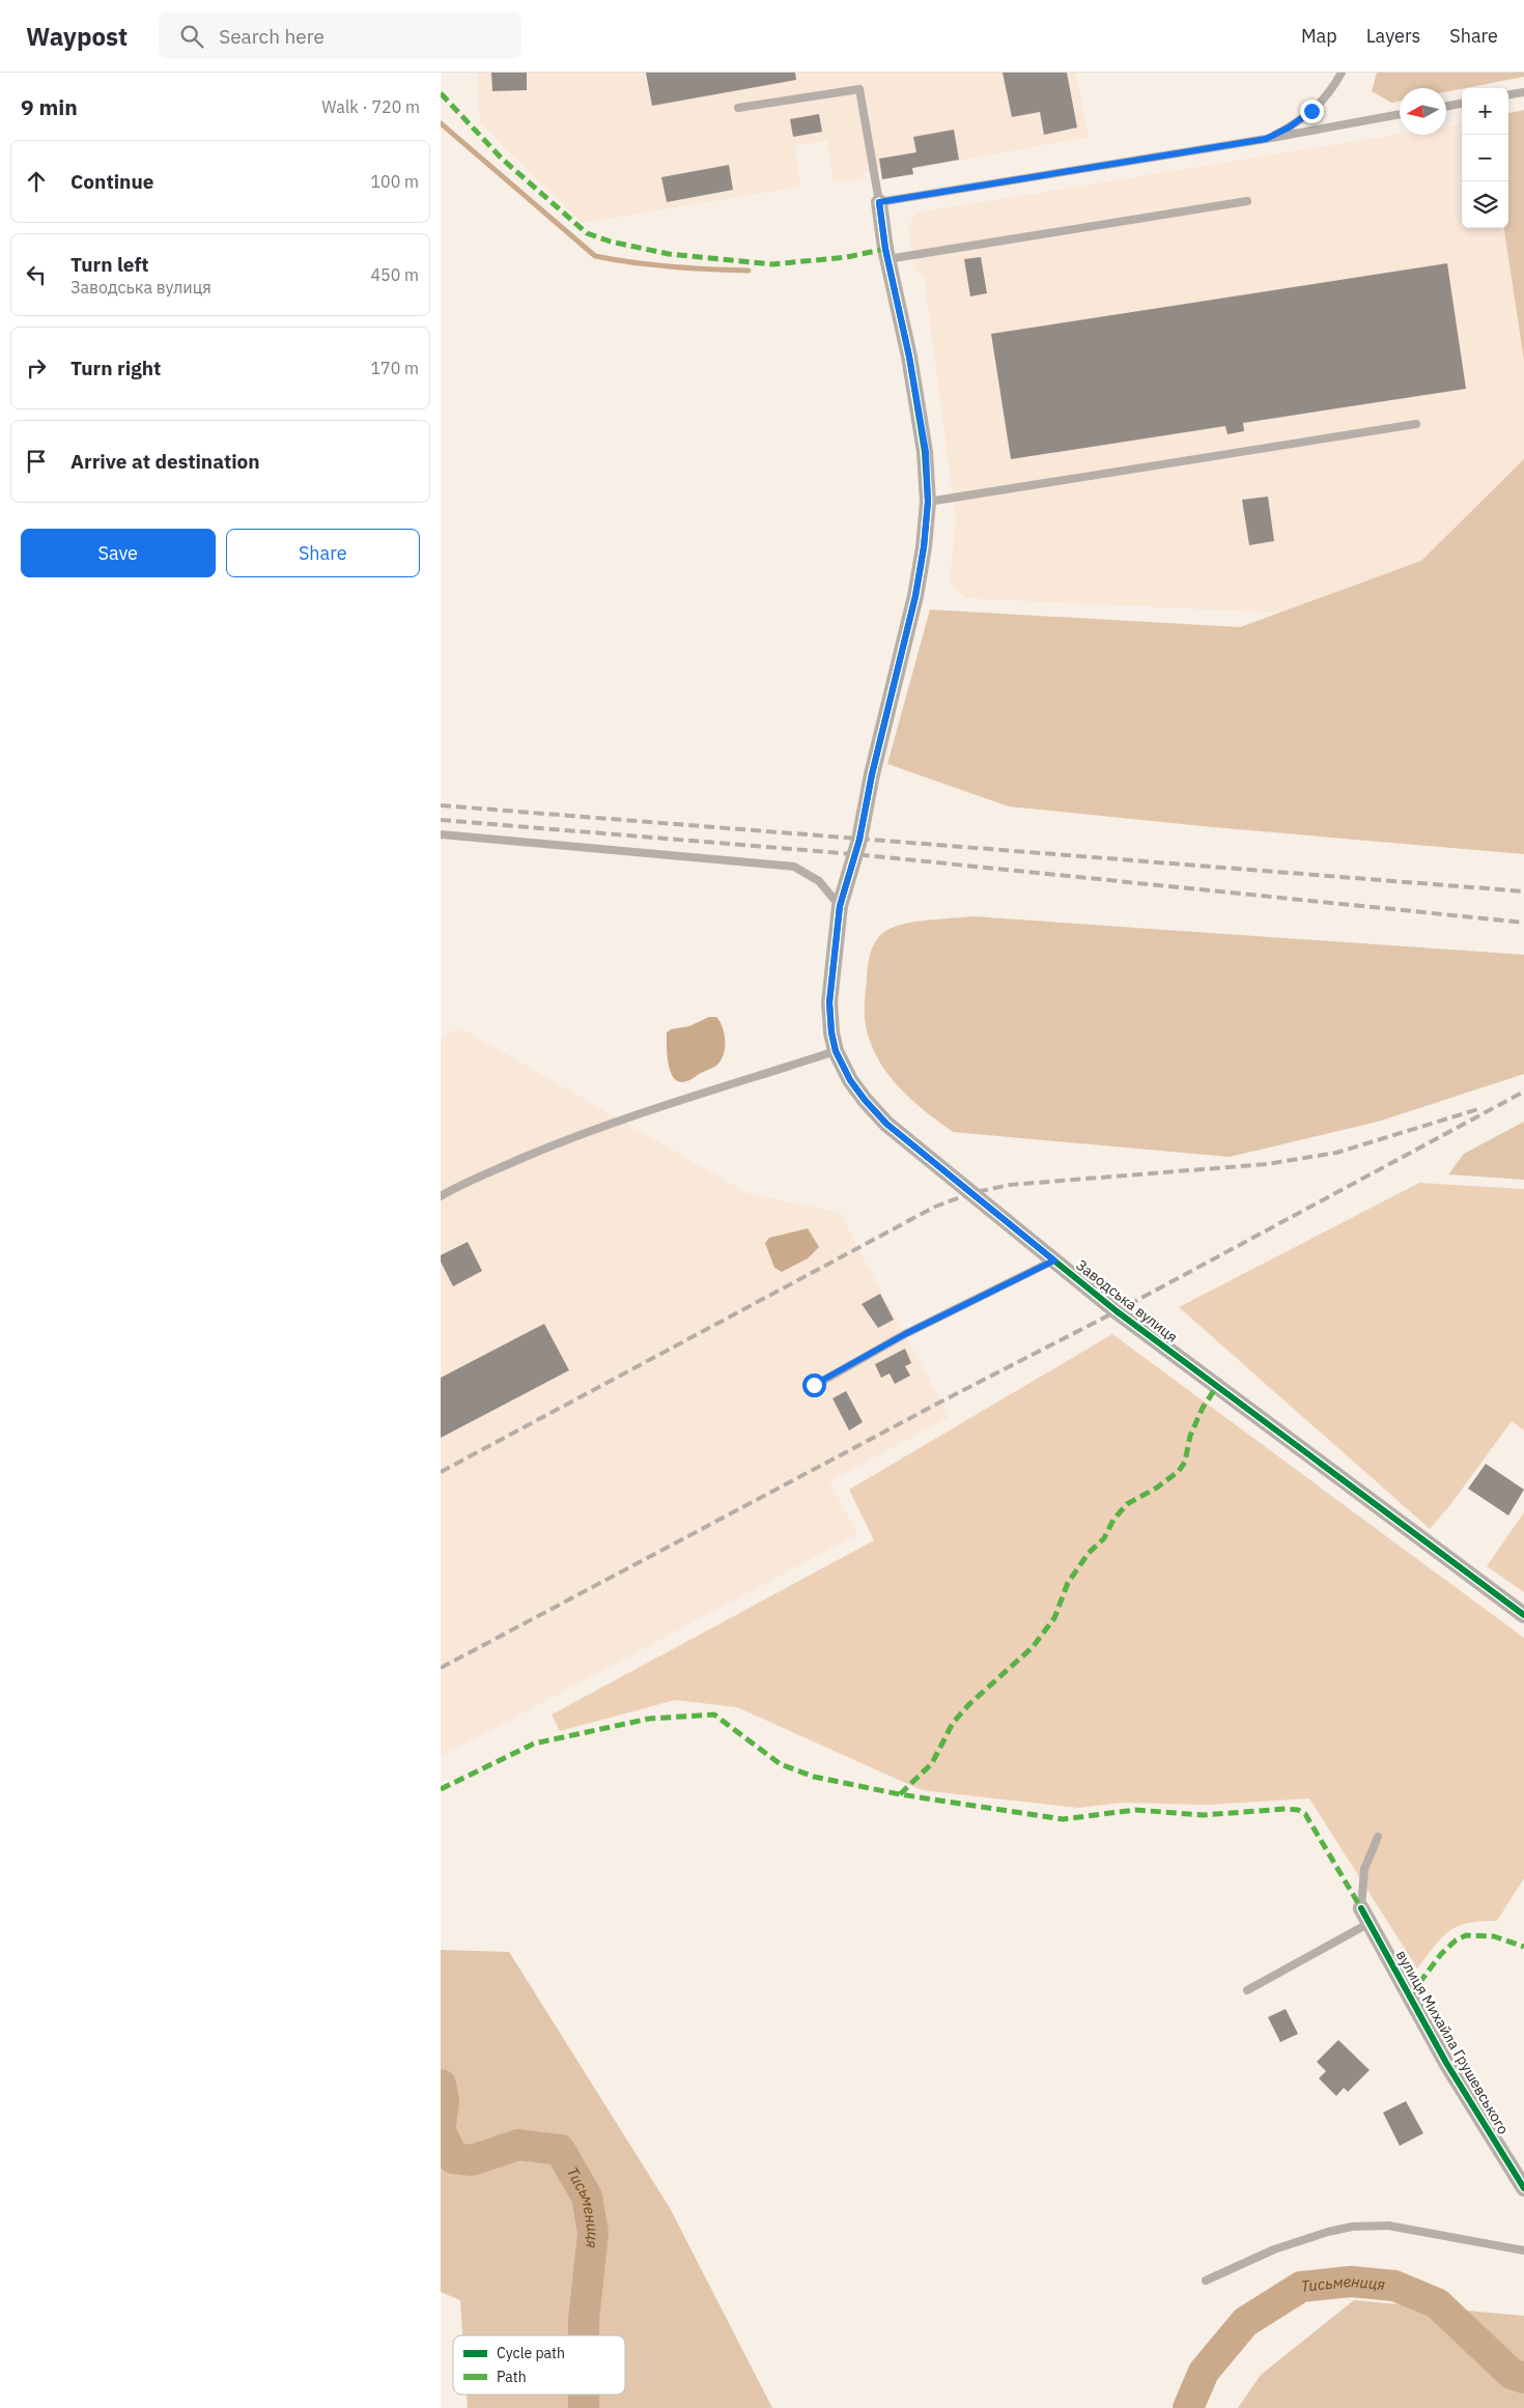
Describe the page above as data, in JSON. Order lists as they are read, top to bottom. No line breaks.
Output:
{"streets":{"street":["Заводська вулиця","вулиця Михайла Грушевського"]},"water":["Тисьмениця"],"legend":["Cycle path","Path"],"north":"left","page":{"header":"Waypost","search":"Search here","nav":["Map","Layers","Share"],"heading":["9 min","Walk · 720 m"],"map_buttons":["+","−"],"list":[["Continue","100 m"],["Turn left","Заводська вулиця","450 m"],["Turn right","170 m"],"Arrive at destination"],"buttons":["Save","Share"]}}
